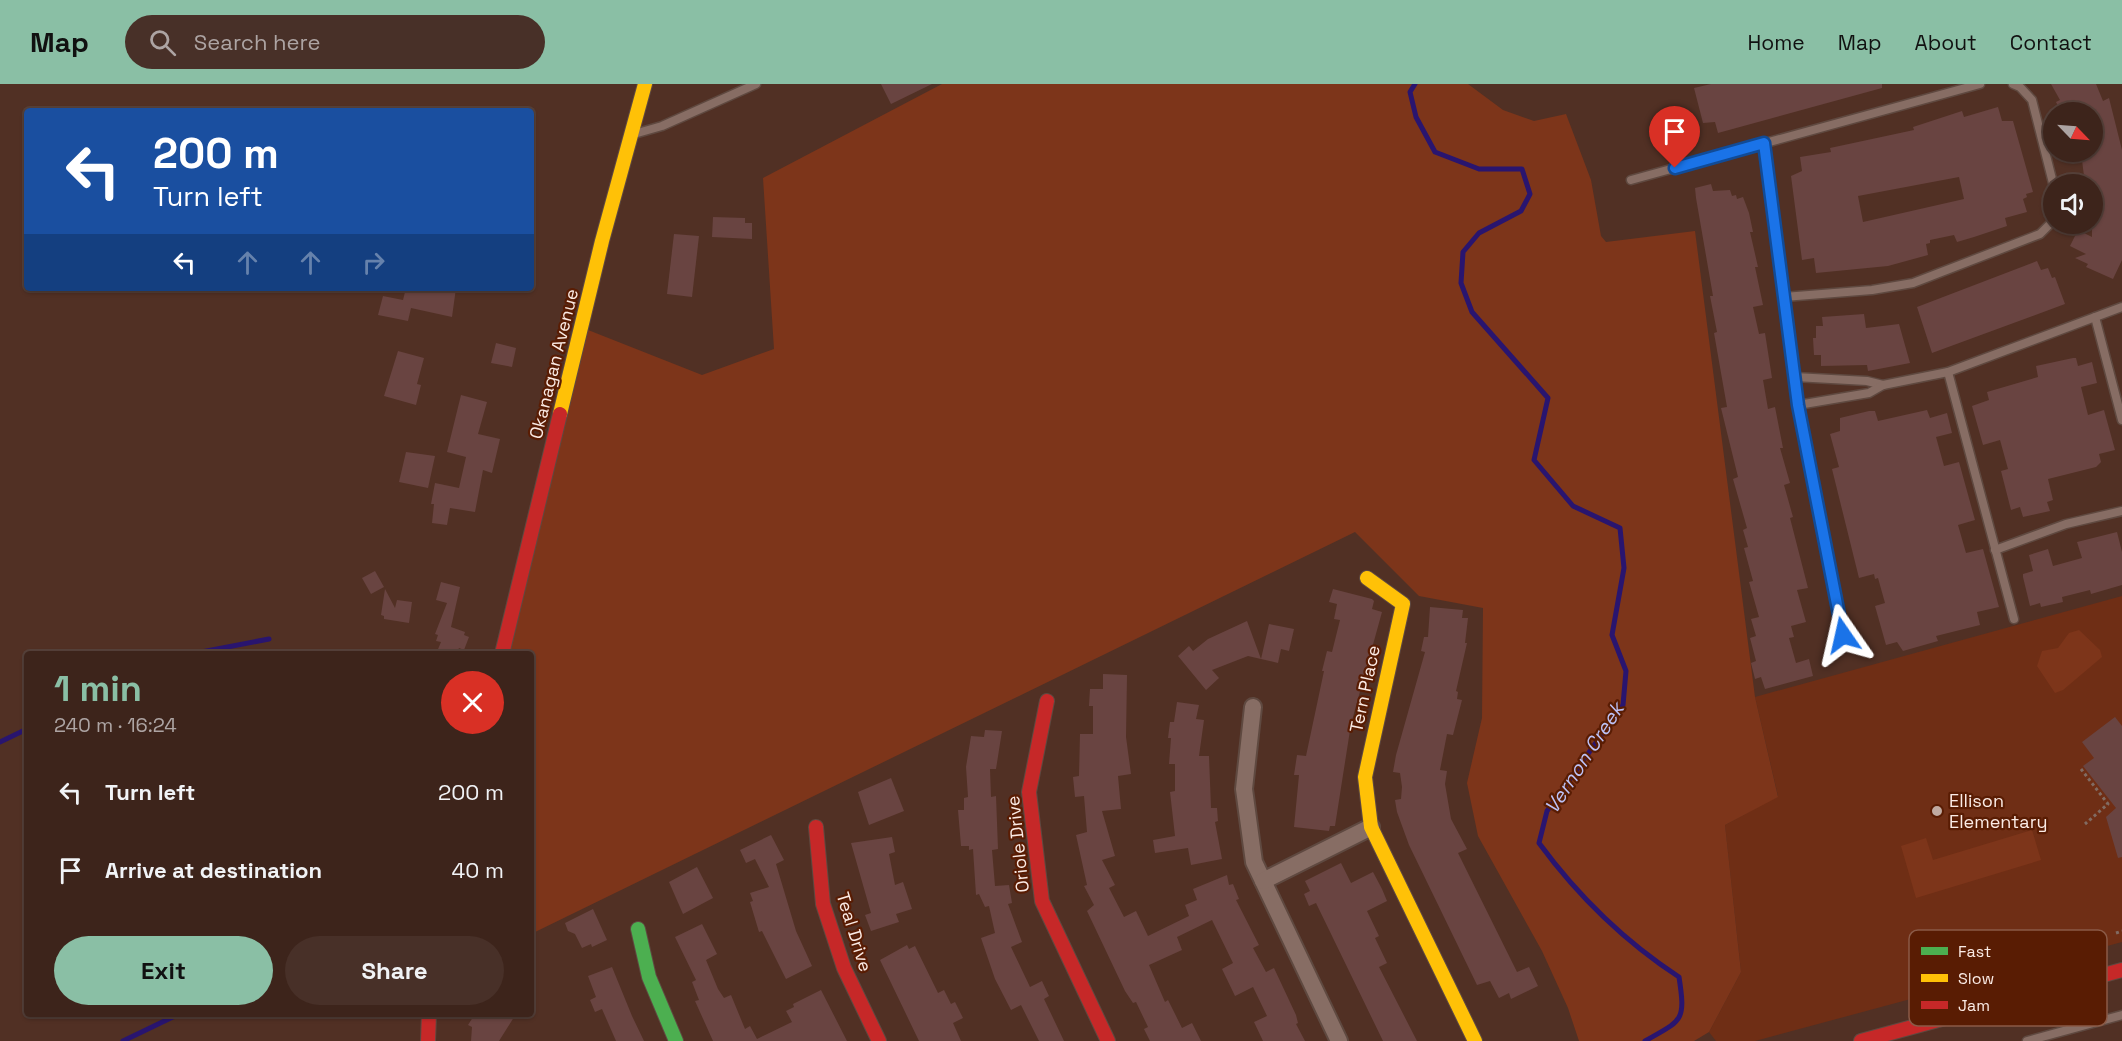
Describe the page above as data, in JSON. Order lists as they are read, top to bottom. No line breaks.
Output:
{"streets":{"street":["Okanagan Avenue","Tern Place","Oriole Drive","Teal Drive"]},"water":["Vernon Creek"],"places":["Ellison Elementary"],"legend":["Fast","Slow","Jam"],"north":"bottom right","page":{"header":"Map","search":"Search here","nav":["Home","Map","About","Contact"],"turn":["200 m","Turn left"],"heading":["1 min","240 m · 16:24"],"list":[{"name":"Turn left","value":"200 m"},{"name":"Arrive at destination","value":"40 m"}],"buttons":["Exit","Share"]}}
